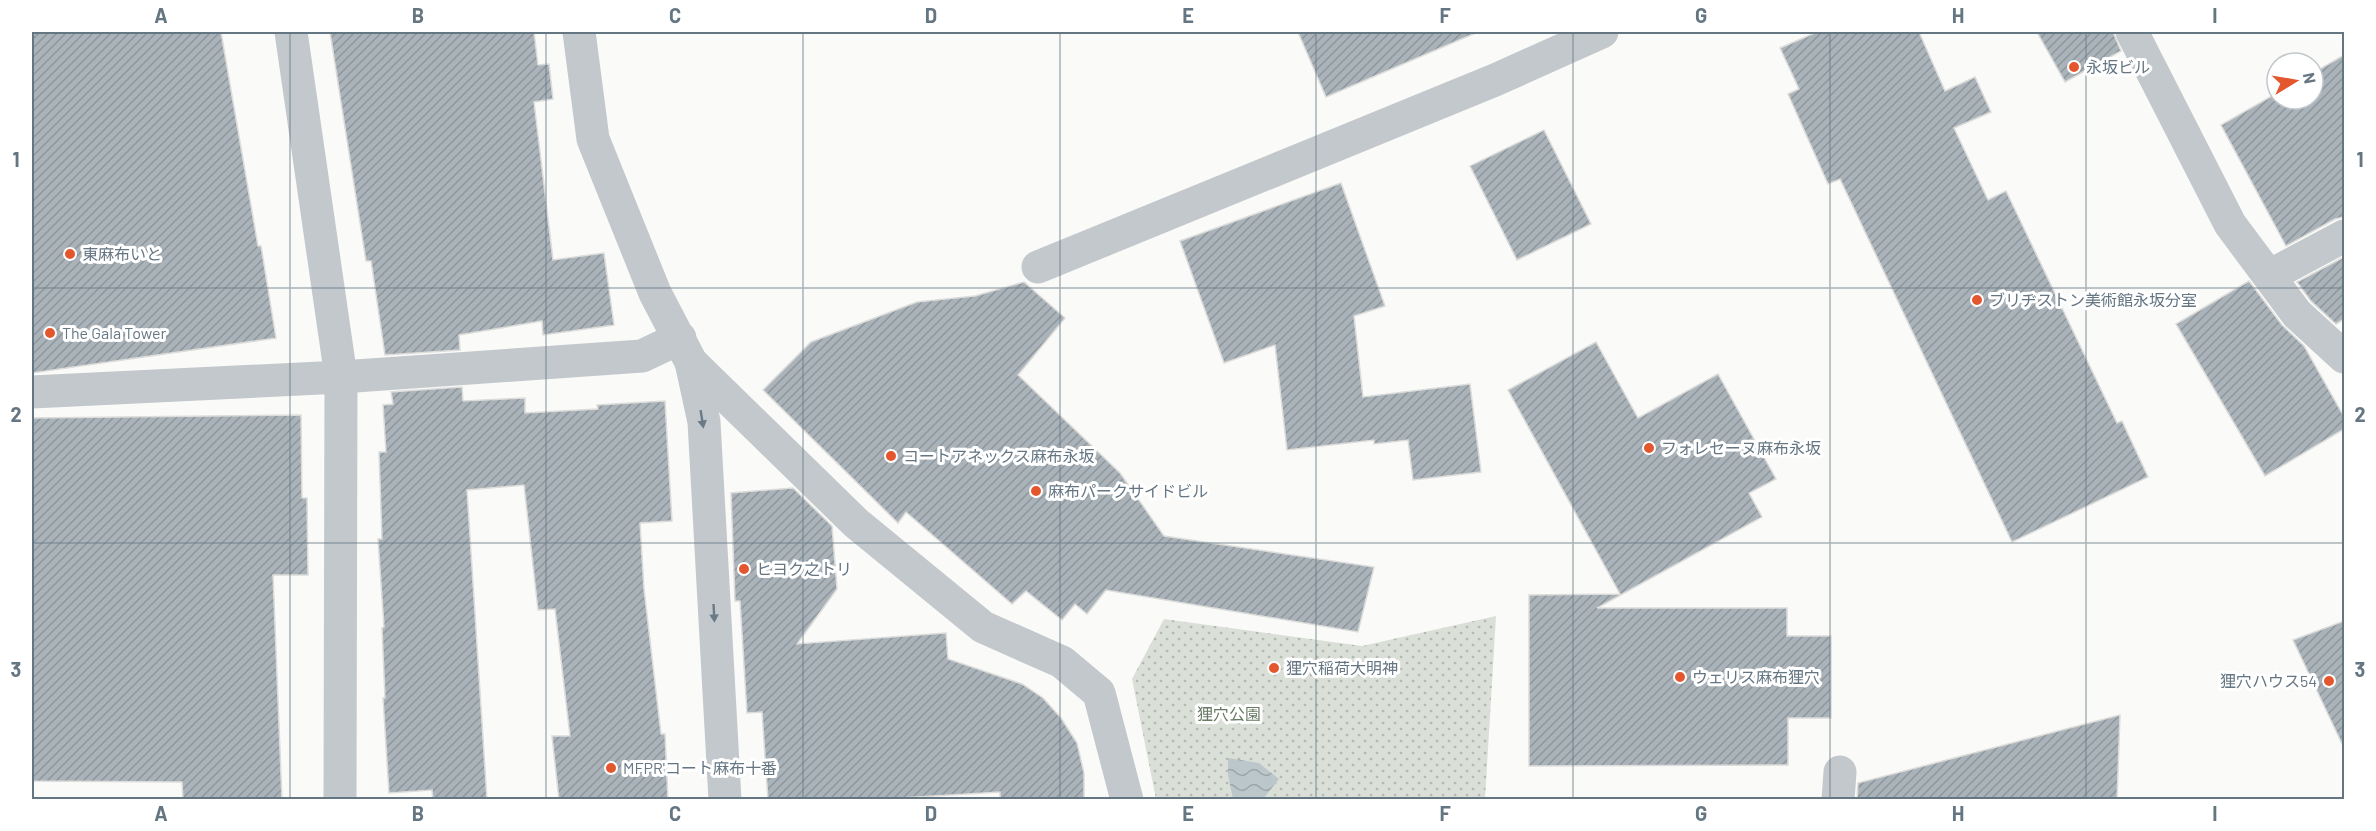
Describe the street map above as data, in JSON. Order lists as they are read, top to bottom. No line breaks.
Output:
{"parks":["狸穴公園"],"places":["永坂ビル","東麻布いと","ブリヂストン美術館永坂分室","The Gala Tower","フォレセーヌ麻布永坂","コートアネックス麻布永坂","麻布パークサイドビル","ヒヨク之トリ","狸穴稲荷大明神","ウェリス麻布狸穴","狸穴ハウス54","MFPR'コート麻布十番"],"north":"right","grid":{"columns":["A","B","C","D","E","F","G","H","I"],"rows":["1","2","3"]}}
